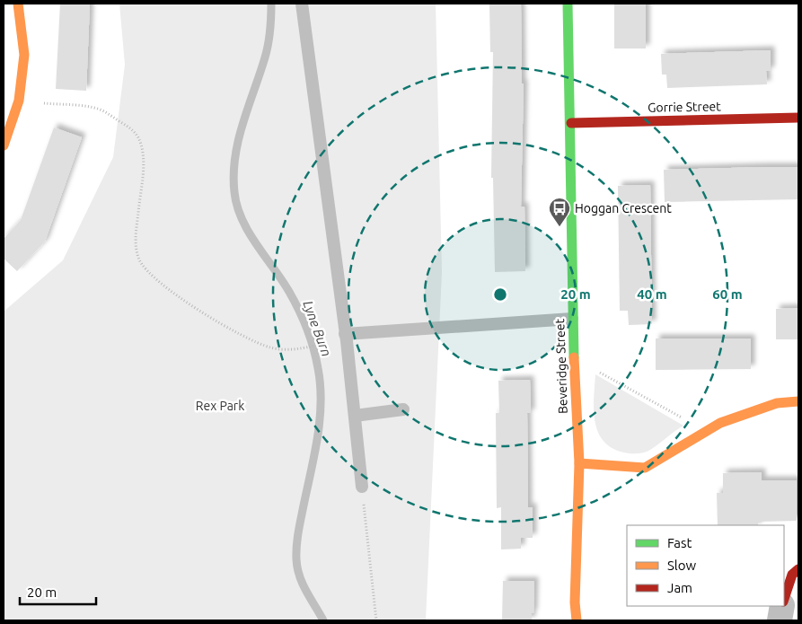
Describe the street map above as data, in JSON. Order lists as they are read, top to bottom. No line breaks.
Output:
{"streets":{"street":["Gorrie Street","Beveridge Street"]},"crossings":[["Gorrie Street","Beveridge Street"]],"water":["Lyne Burn"],"parks":["Rex Park"],"places":{"bus stop":["Hoggan Crescent"]},"legend":["Fast","Slow","Jam"],"scale_bar":"20 m","rings":["20 m","40 m","60 m"]}
